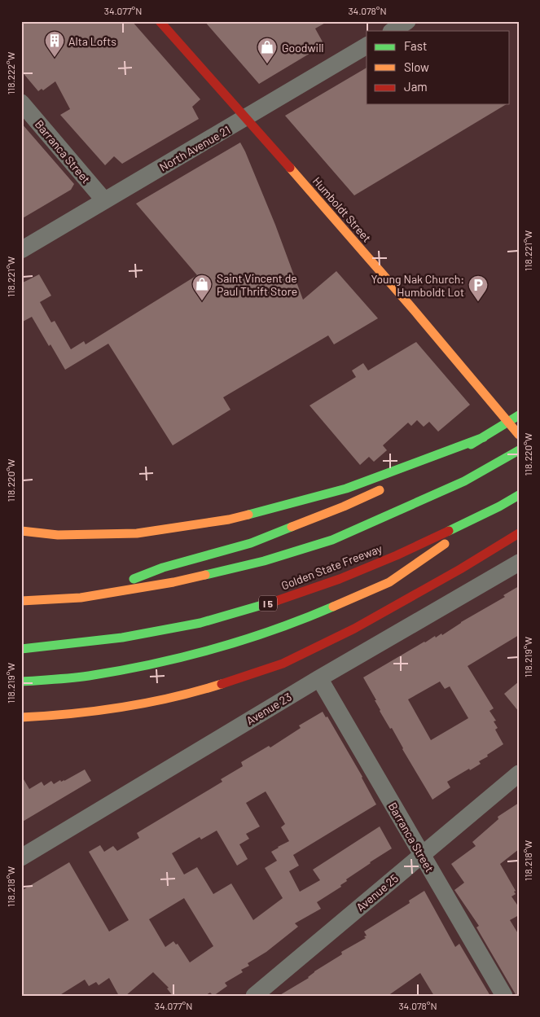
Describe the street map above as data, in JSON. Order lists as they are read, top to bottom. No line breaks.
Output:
{"streets":{"main road":["Humboldt Street","Golden State Freeway","I 5"],"street":["North Avenue 21","Barranca Street","Avenue 23","Avenue 25"]},"crossings":[["North Avenue 21","Barranca Street"],["North Avenue 21","Humboldt Street"],["Barranca Street","Avenue 23"],["Barranca Street","Avenue 25"]],"places":{"building":["Alta Lofts"],"shop":["Goodwill","Saint Vincent de Paul Thrift Store"],"parking":["Young Nak Church: Humboldt Lot"]},"legend":["Fast","Slow","Jam"],"coordinates":["34.077°N","34.078°N","118.222°W","118.221°W","118.220°W","118.219°W","118.218°W"]}
